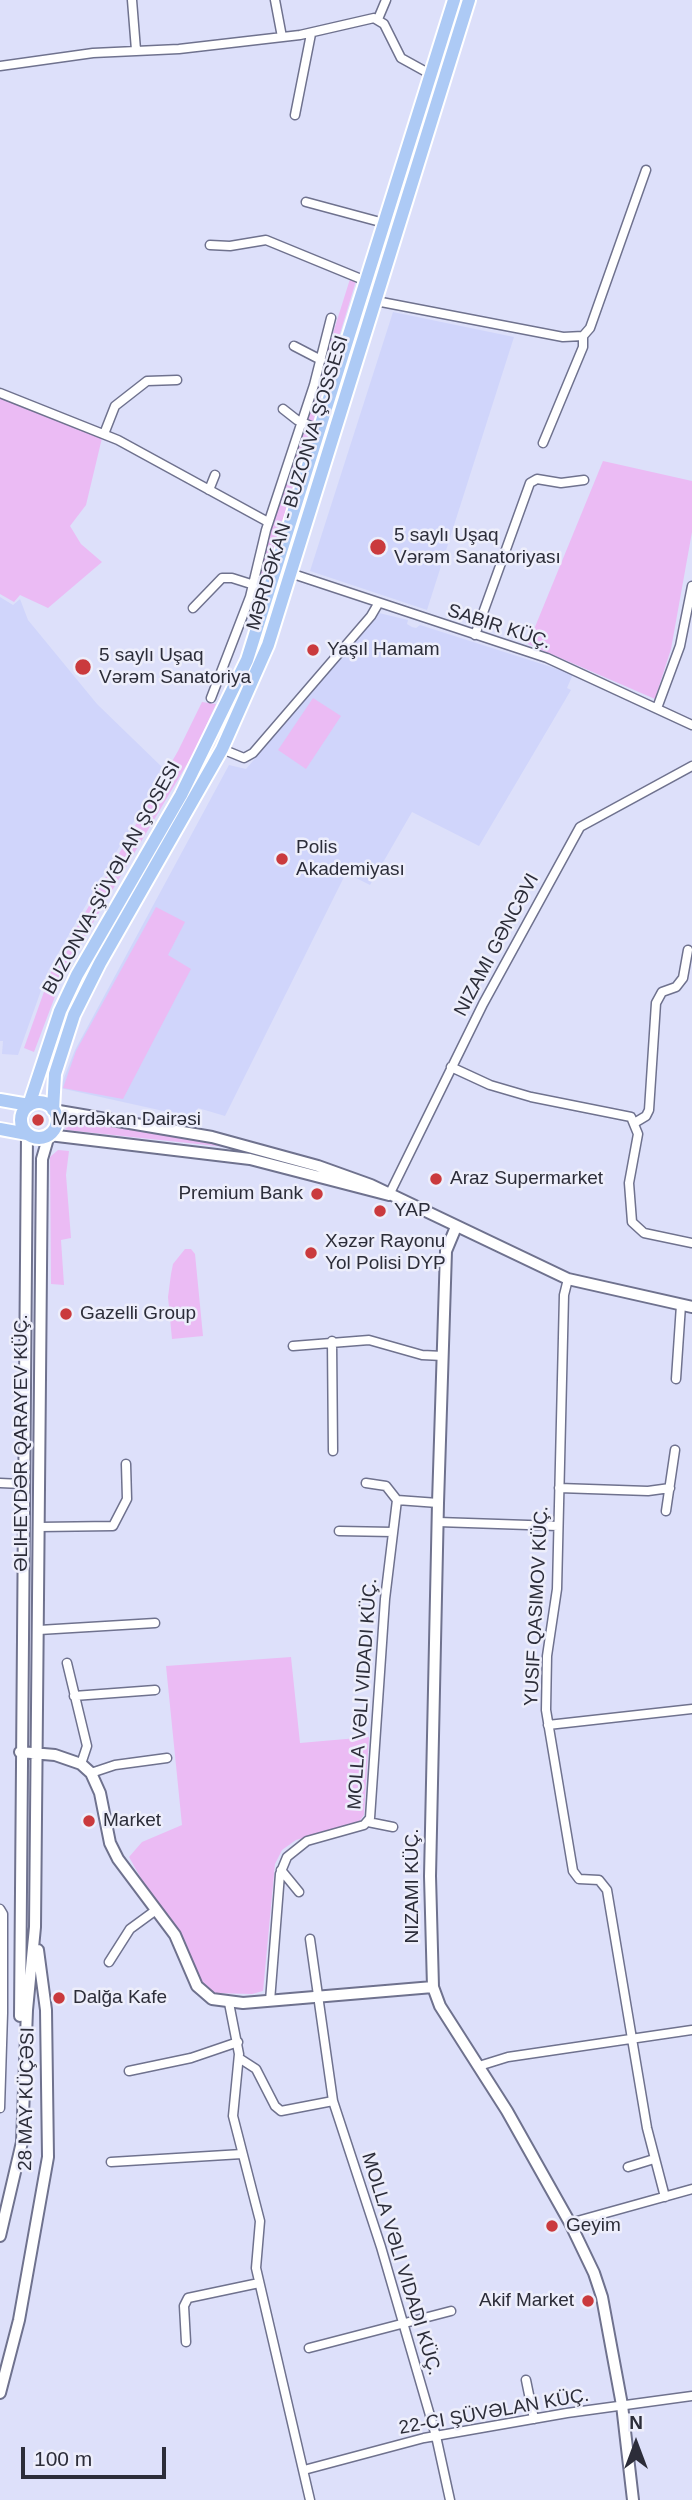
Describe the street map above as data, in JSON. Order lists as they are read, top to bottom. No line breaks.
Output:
{"streets":{"main road":["MƏRDƏKAN - BUZONVA ŞOSSESI","BUZONVA-ŞÜVƏLAN ŞOSESI","ƏLIHEYDƏR QARAYEV KÜÇ.","NIZAMI KÜÇ.","28 MAY KÜÇƏSI"],"street":["SABIR KÜÇ.","NIZAMI GƏNCƏVI","MOLLA VƏLI VIDADI KÜÇ.","22-CI ŞÜVƏLAN KÜÇ."]},"crossings":[["MƏRDƏKAN - BUZONVA ŞOSSESI","SABIR KÜÇ."],["MƏRDƏKAN - BUZONVA ŞOSSESI","BUZONVA-ŞÜVƏLAN ŞOSESI"],["MƏRDƏKAN - BUZONVA ŞOSSESI","ƏLIHEYDƏR QARAYEV KÜÇ."],["BUZONVA-ŞÜVƏLAN ŞOSESI","ƏLIHEYDƏR QARAYEV KÜÇ."],["ƏLIHEYDƏR QARAYEV KÜÇ.","28 MAY KÜÇƏSI"],["MOLLA VƏLI VIDADI KÜÇ.","22-CI ŞÜVƏLAN KÜÇ."],["NIZAMI KÜÇ.","22-CI ŞÜVƏLAN KÜÇ."]],"places":["5 saylı Uşaq Vərəm Sanatoriyası","Yaşıl Hamam","5 saylı Uşaq Vərəm Sanatoriya","Polis Akademiyası","Mərdəkan Dairəsi","Araz Supermarket","Premium Bank","YAP","Xəzər Rayonu Yol Polisi DYP","Gazelli Group","Market","Dalğa Kafe","Geyim","Akif Market"],"scale_bar":"100 m","north":"top"}
